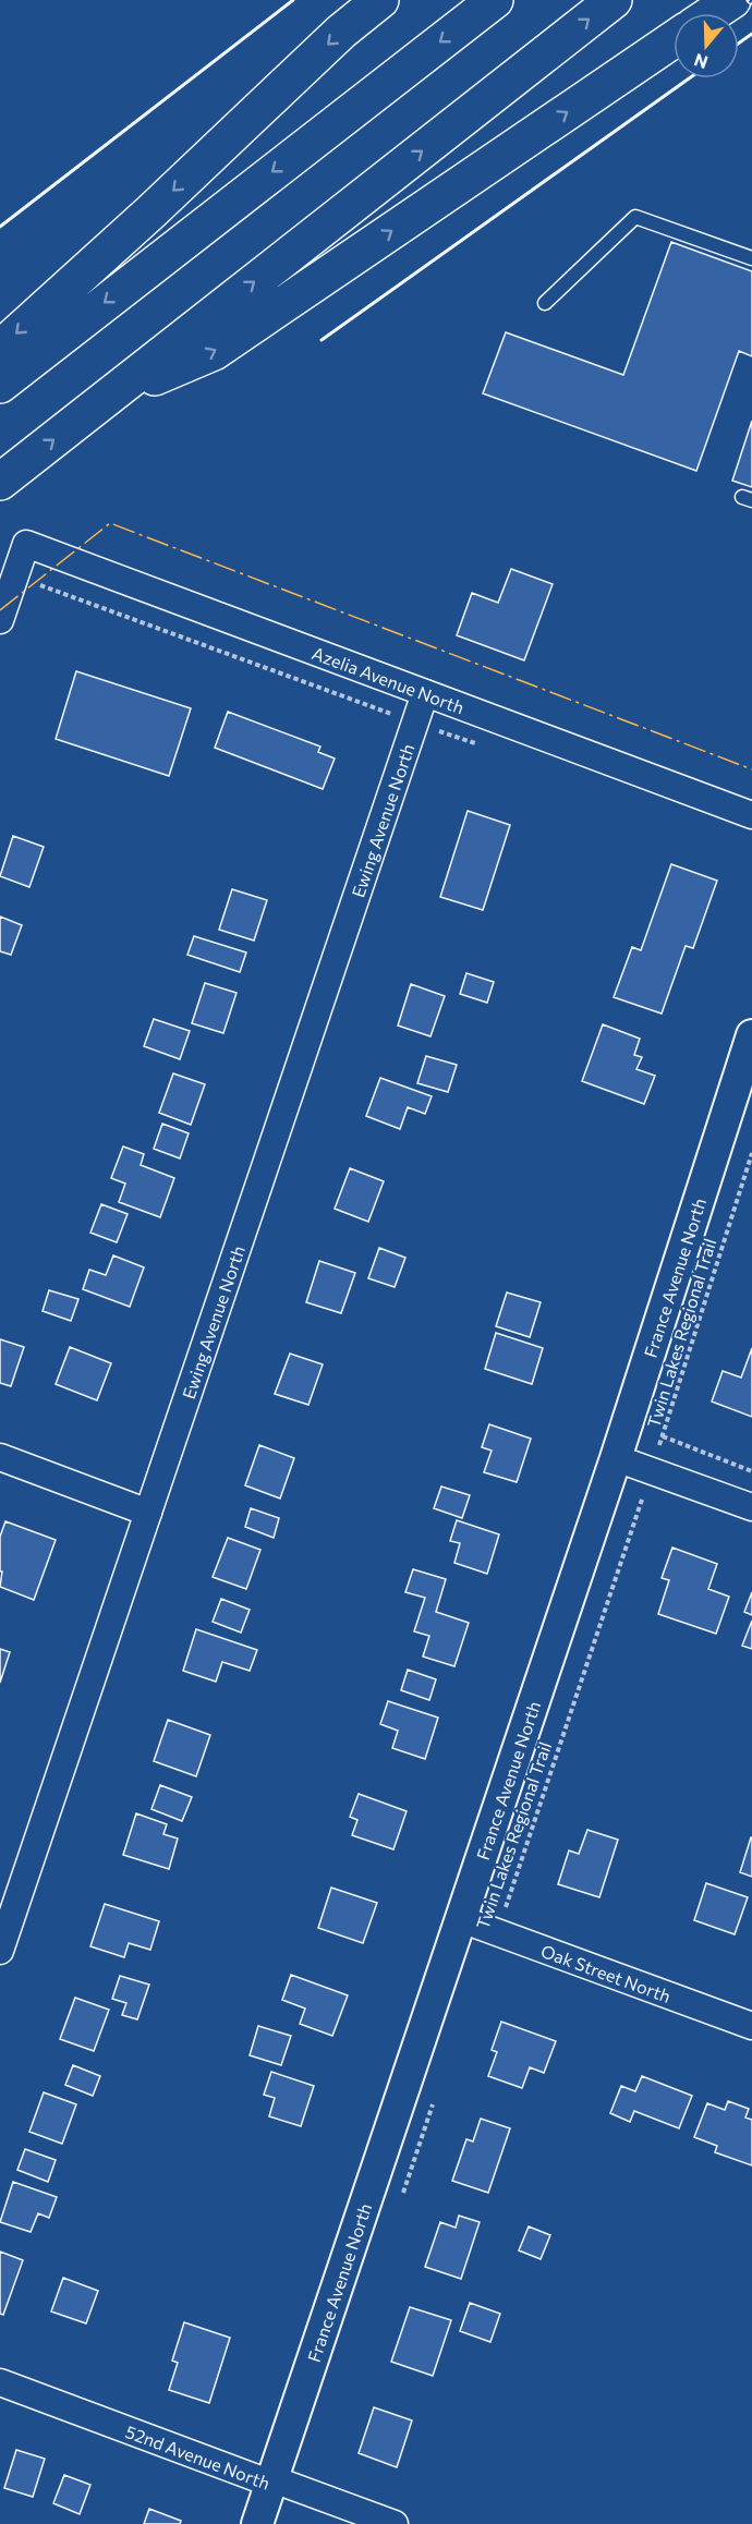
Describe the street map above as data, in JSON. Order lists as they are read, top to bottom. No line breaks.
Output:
{"streets":{"street":["Azelia Avenue North","Ewing Avenue North","France Avenue North","Oak Street North","52nd Avenue North"],"path":["Twin Lakes Regional Trail"]},"crossings":[["Azelia Avenue North","Ewing Avenue North"],["France Avenue North","Oak Street North"],["France Avenue North","52nd Avenue North"],["Twin Lakes Regional Trail","Oak Street North"]],"north":"bottom"}
